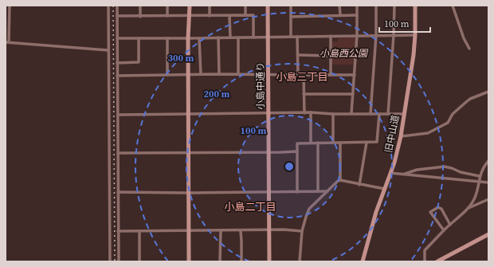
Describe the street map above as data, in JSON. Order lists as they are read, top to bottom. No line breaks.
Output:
{"streets":{"street":["小島中通り","旧中山道"]},"districts":["小島三丁目","小島二丁目"],"parks":["小島西公園"],"scale_bar":"100 m","rings":["300 m","200 m","100 m"]}
